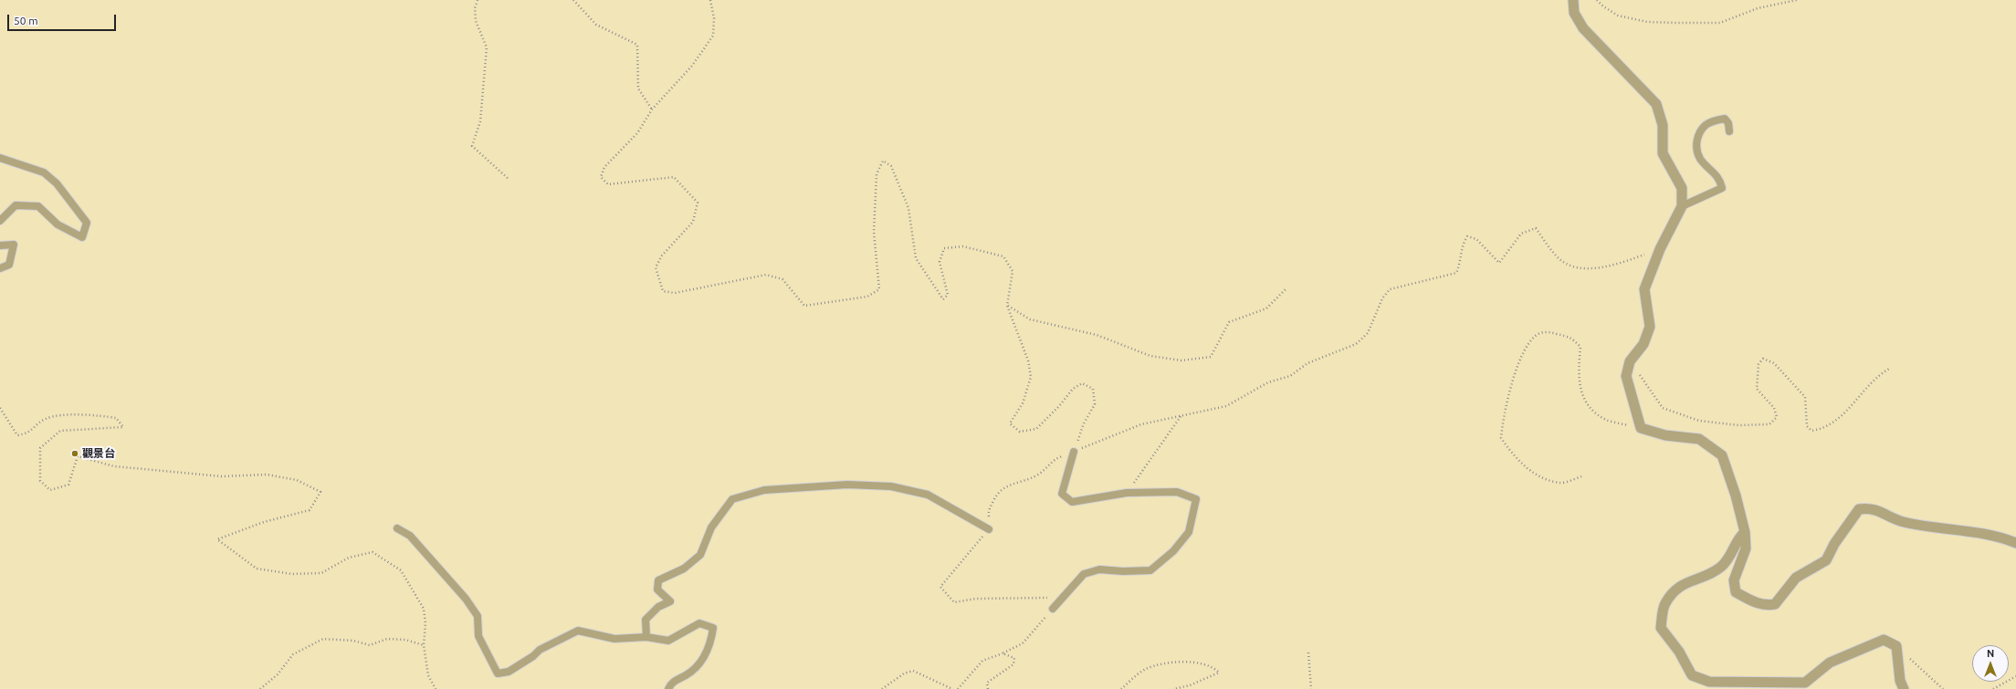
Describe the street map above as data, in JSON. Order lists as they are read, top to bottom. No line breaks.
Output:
{"places":["觀景台"],"scale_bar":"50 m","north":"top"}
